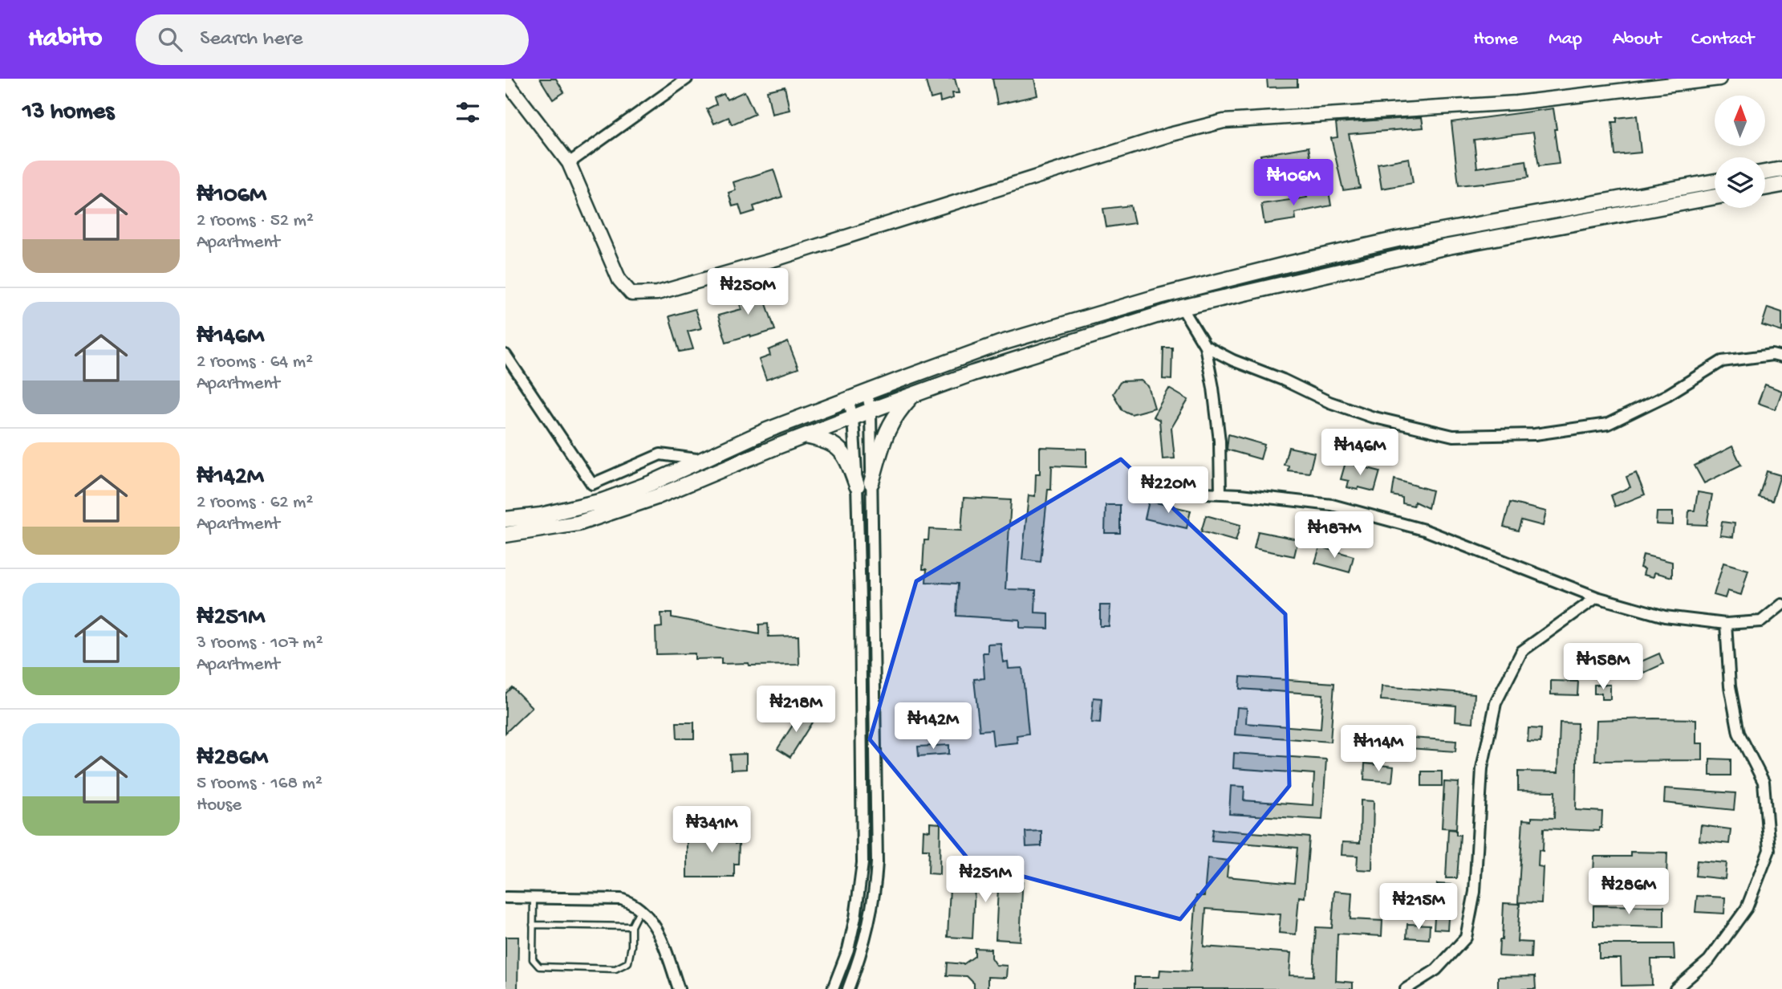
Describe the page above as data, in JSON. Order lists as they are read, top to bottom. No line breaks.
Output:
{"north":"top","page":{"header":"Habito","search":"Search here","nav":["Home","Map","About","Contact"],"heading":"13 homes","list":[{"name":"₦106M","note":"2 rooms · 52 m² · Apartment"},{"name":"₦146M","note":"2 rooms · 64 m² · Apartment"},{"name":"₦142M","note":"2 rooms · 62 m² · Apartment"},{"name":"₦251M","note":"3 rooms · 107 m² · Apartment"},{"name":"₦286M","note":"5 rooms · 168 m² · House"}],"price":["₦106M","₦250M","₦146M","₦220M","₦187M","₦158M","₦218M","₦142M","₦114M","₦341M","₦251M","₦286M","₦215M"]}}
